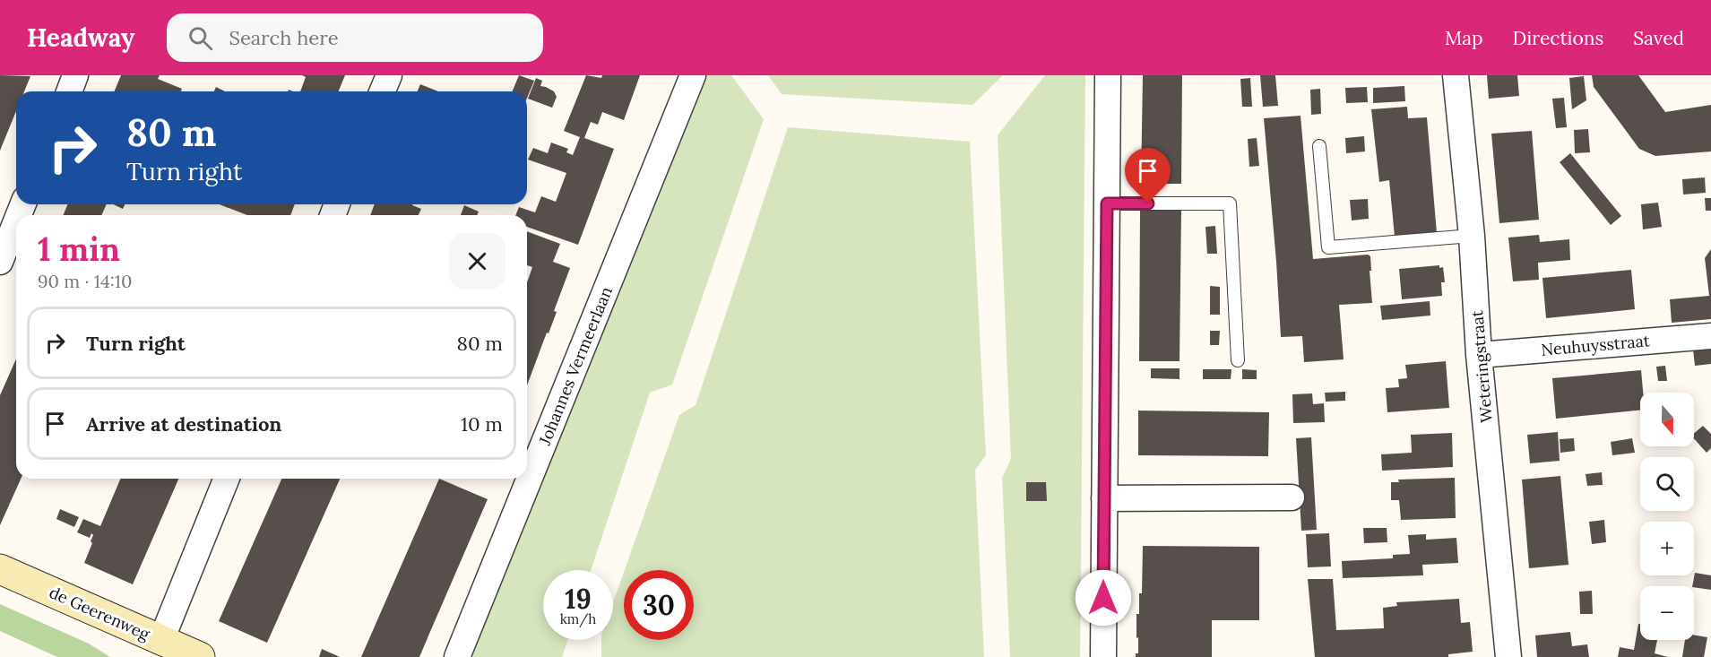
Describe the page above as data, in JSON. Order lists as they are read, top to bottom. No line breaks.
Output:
{"streets":{"main road":["de Geerenweg"],"street":["Neuhuysstraat","Johannes Vermeerlaan","Weteringstraat"]},"crossings":[["Neuhuysstraat","Weteringstraat"]],"north":"bottom","page":{"header":"Headway","search":"Search here","nav":["Map","Directions","Saved"],"turn":["80 m","Turn right"],"heading":["1 min","90 m · 14:10"],"list":[{"name":"Turn right","value":"80 m"},{"name":"Arrive at destination","value":"10 m"}],"map_buttons":["+","−"],"speed":"19 km/h","limit":"30"}}
